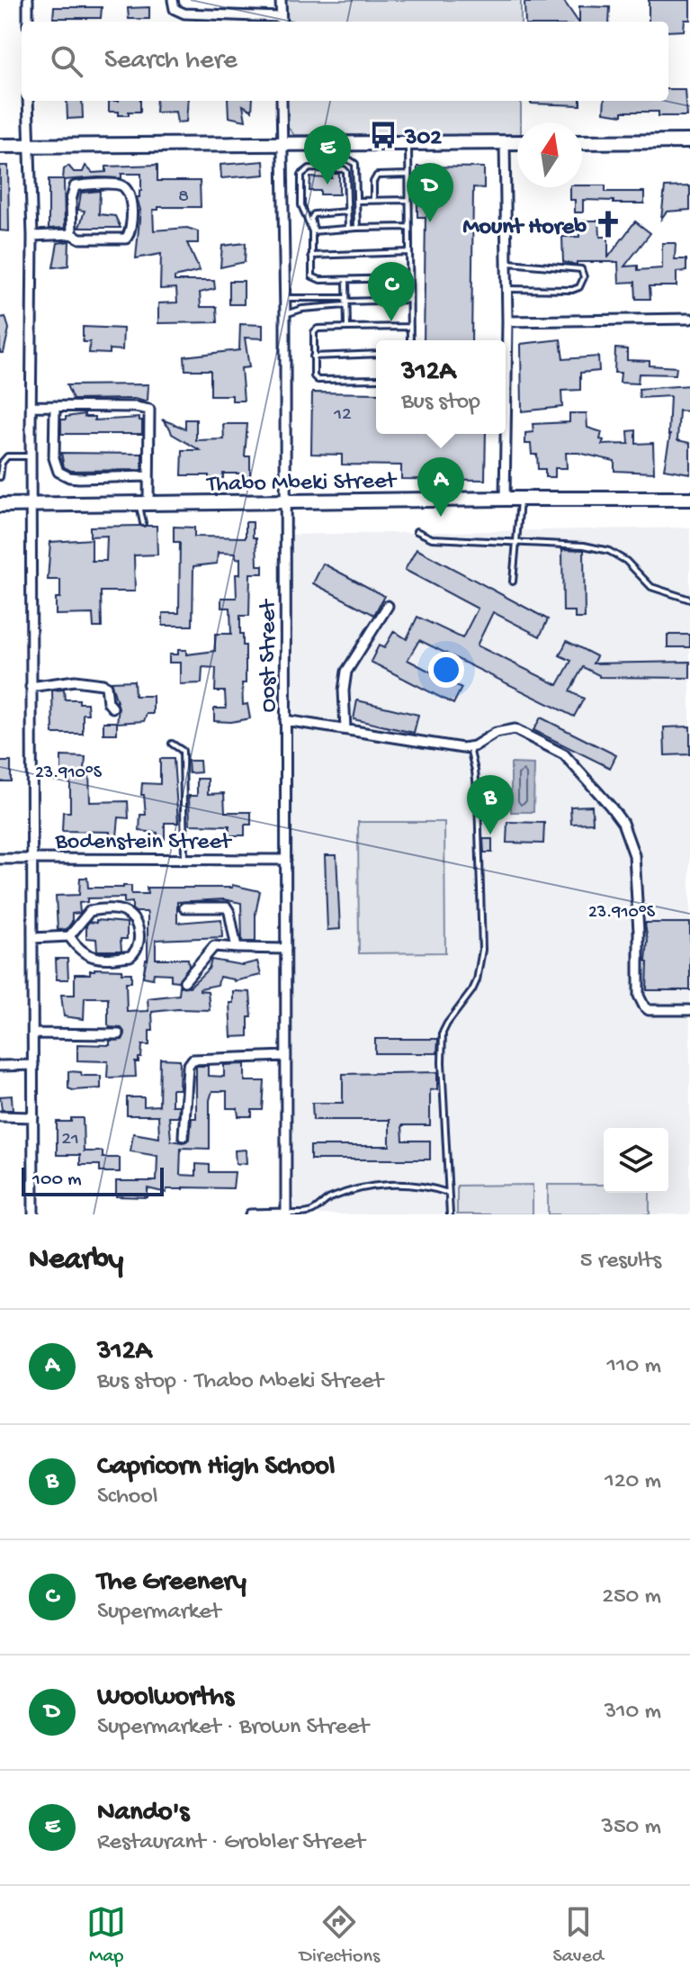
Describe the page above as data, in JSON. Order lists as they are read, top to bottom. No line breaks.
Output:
{"streets":{"main road":["Thabo Mbeki Street"],"street":["Oost Street","Bodenstein Street"]},"crossings":[["Thabo Mbeki Street","Oost Street"],["Oost Street","Bodenstein Street"]],"places":{"bus stop":["302"],"church":["Mount Horeb"]},"house_numbers":["8","12","21"],"scale_bar":"100 m","north":"top","page":{"search":"Search here","pins":["E","D","C","A","B"],"popup":["312A","Bus stop"],"scale":"100 m","heading":["Nearby","5 results"],"list":[{"mark":"A","name":"312A","note":"Bus stop · Thabo Mbeki Street","value":"110 m"},{"mark":"B","name":"Capricorn High School","note":"School","value":"120 m"},{"mark":"C","name":"The Greenery","note":"Supermarket","value":"250 m"},{"mark":"D","name":"Woolworths","note":"Supermarket · Brown Street","value":"310 m"},{"mark":"E","name":"Nando's","note":"Restaurant · Grobler Street","value":"350 m"}],"nav":["Map","Directions","Saved"]},"coordinates":["23.910°S"]}
